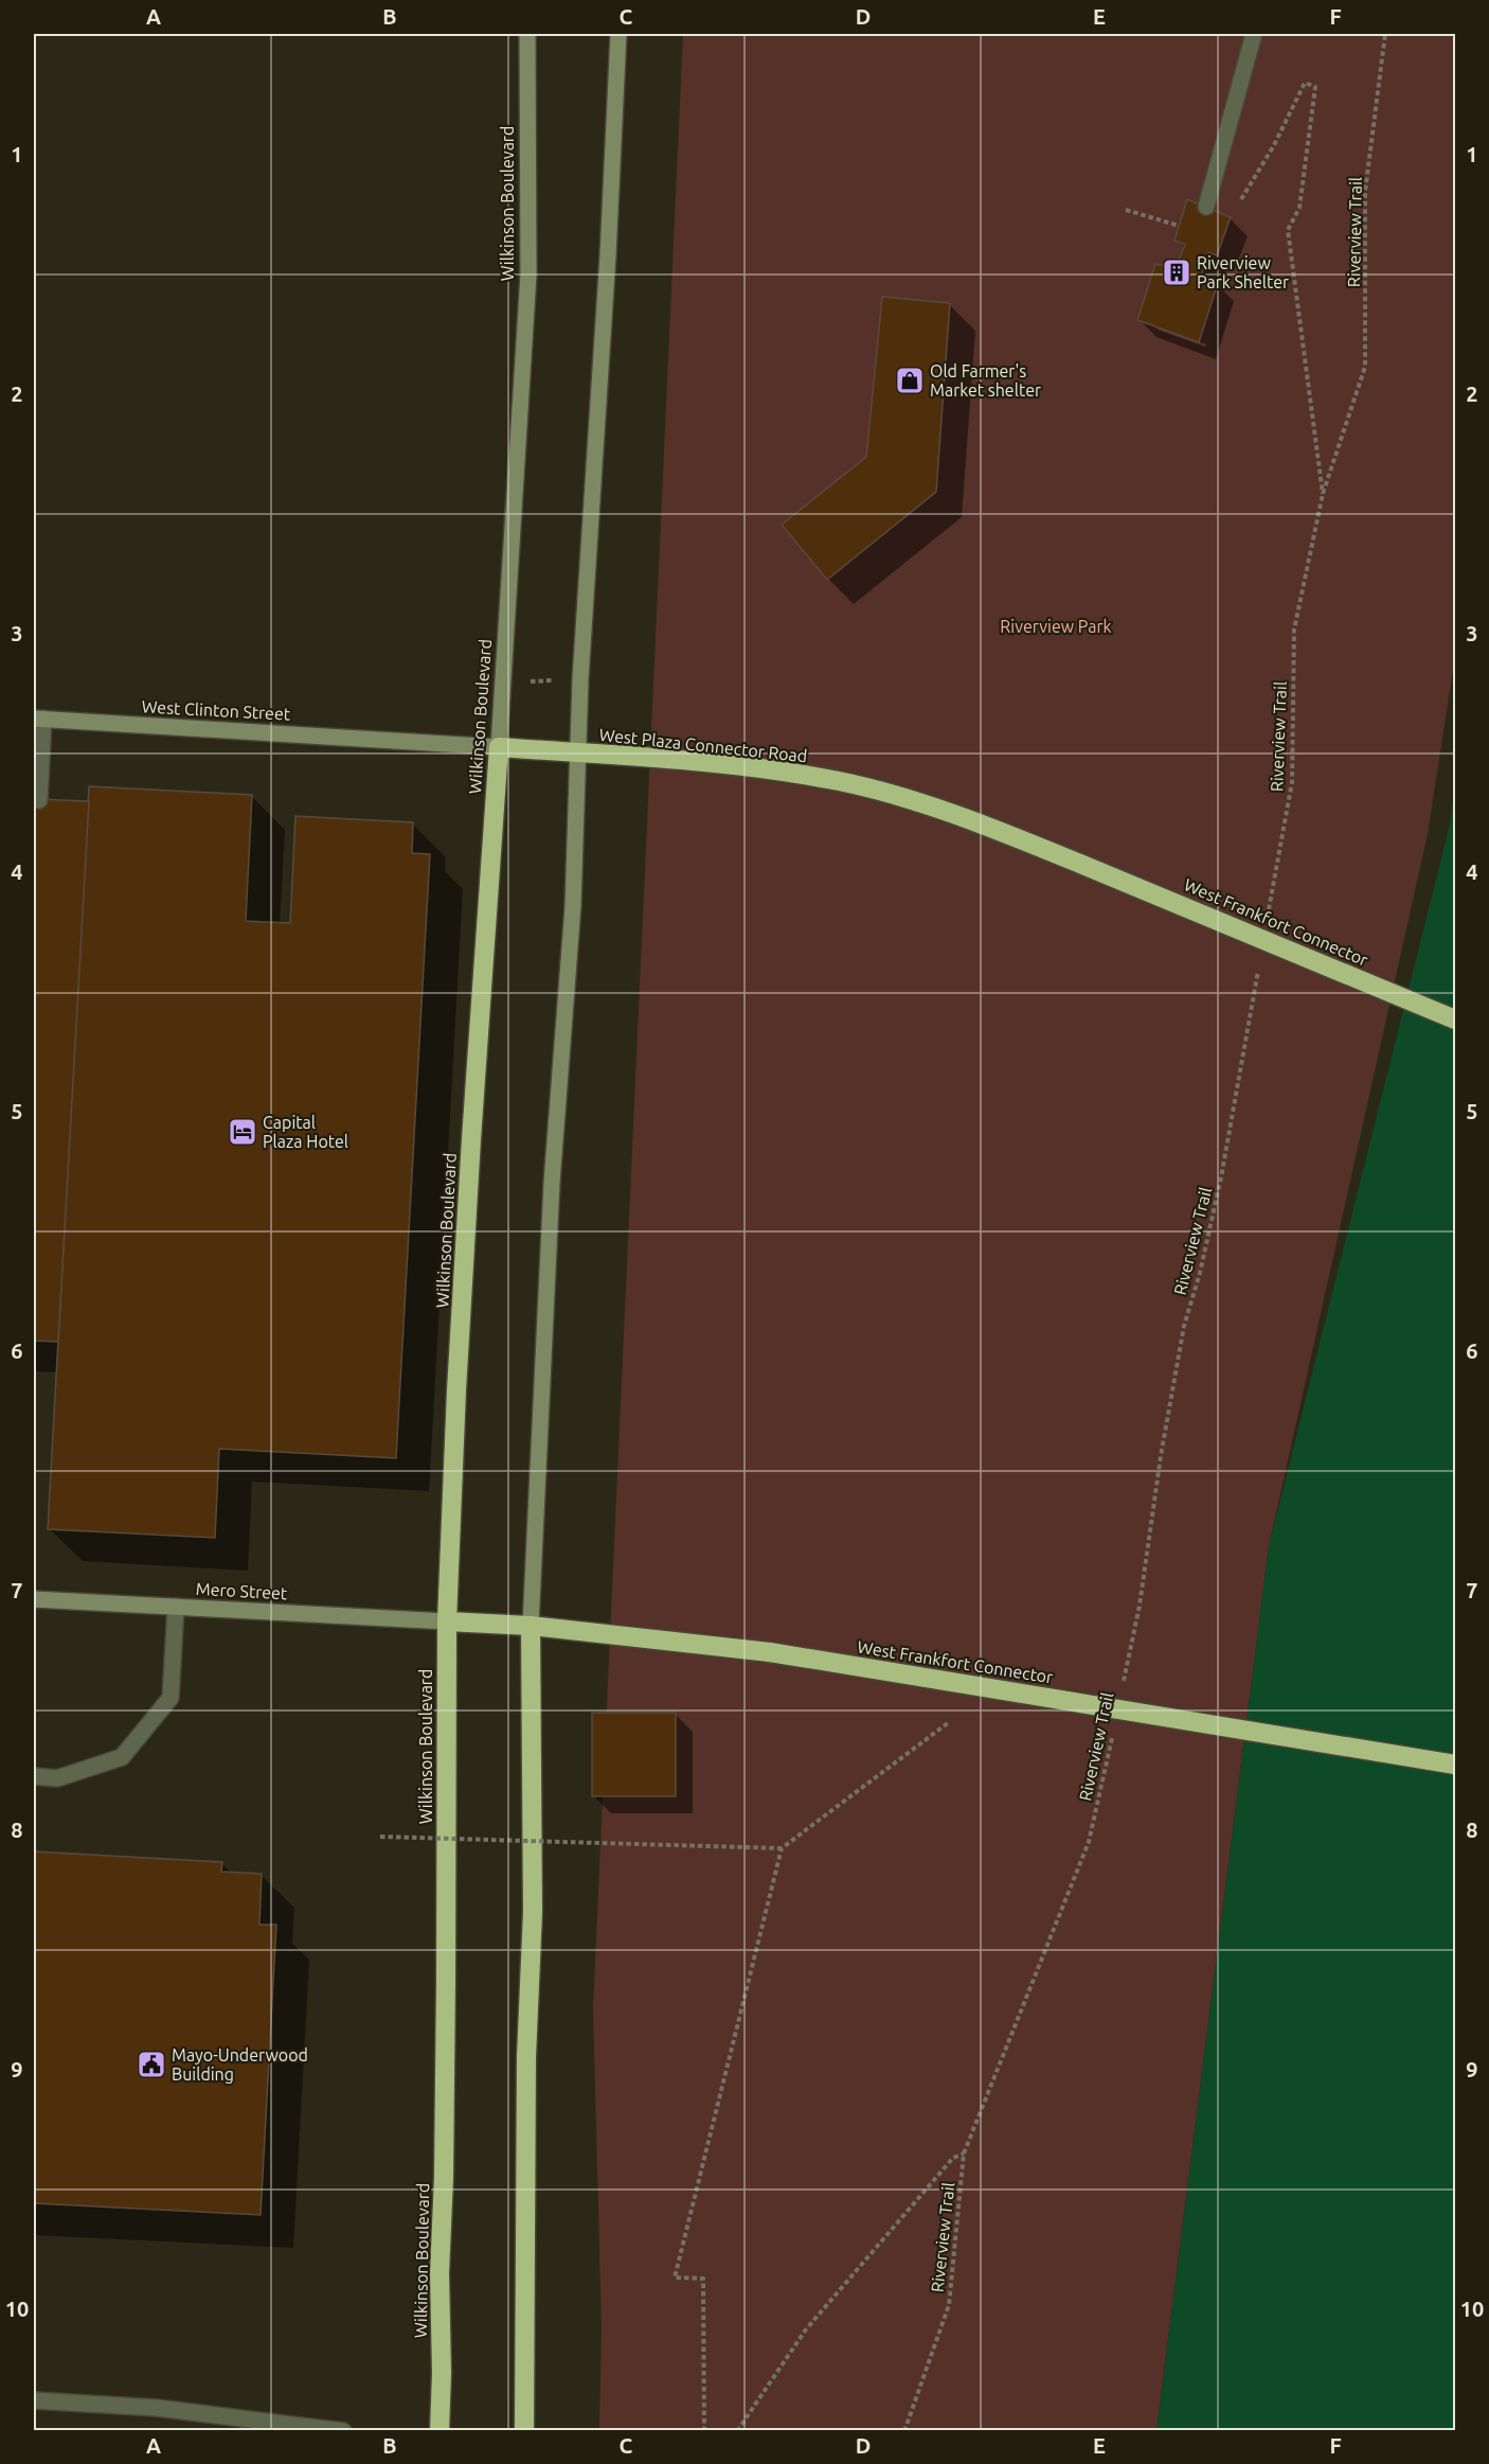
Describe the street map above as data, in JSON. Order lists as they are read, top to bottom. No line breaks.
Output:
{"streets":{"highway":["Wilkinson Boulevard","West Plaza Connector Road","West Frankfort Connector"],"main road":["West Clinton Street","Mero Street"],"path":["Riverview Trail"]},"crossings":[["Wilkinson Boulevard","West Clinton Street"],["Wilkinson Boulevard","West Plaza Connector Road"],["Wilkinson Boulevard","West Frankfort Connector"],["Wilkinson Boulevard","Mero Street"],["West Clinton Street","West Plaza Connector Road"],["West Plaza Connector Road","West Frankfort Connector"],["West Frankfort Connector","Mero Street"]],"parks":["Riverview Park"],"places":{"building":["Riverview Park Shelter"],"shop":["Old Farmer's Market shelter"],"hotel":["Capital Plaza Hotel"],"public building":["Mayo-Underwood Building"]},"grid":{"columns":["A","B","C","D","E","F"],"rows":["1","2","3","4","5","6","7","8","9","10"]}}
